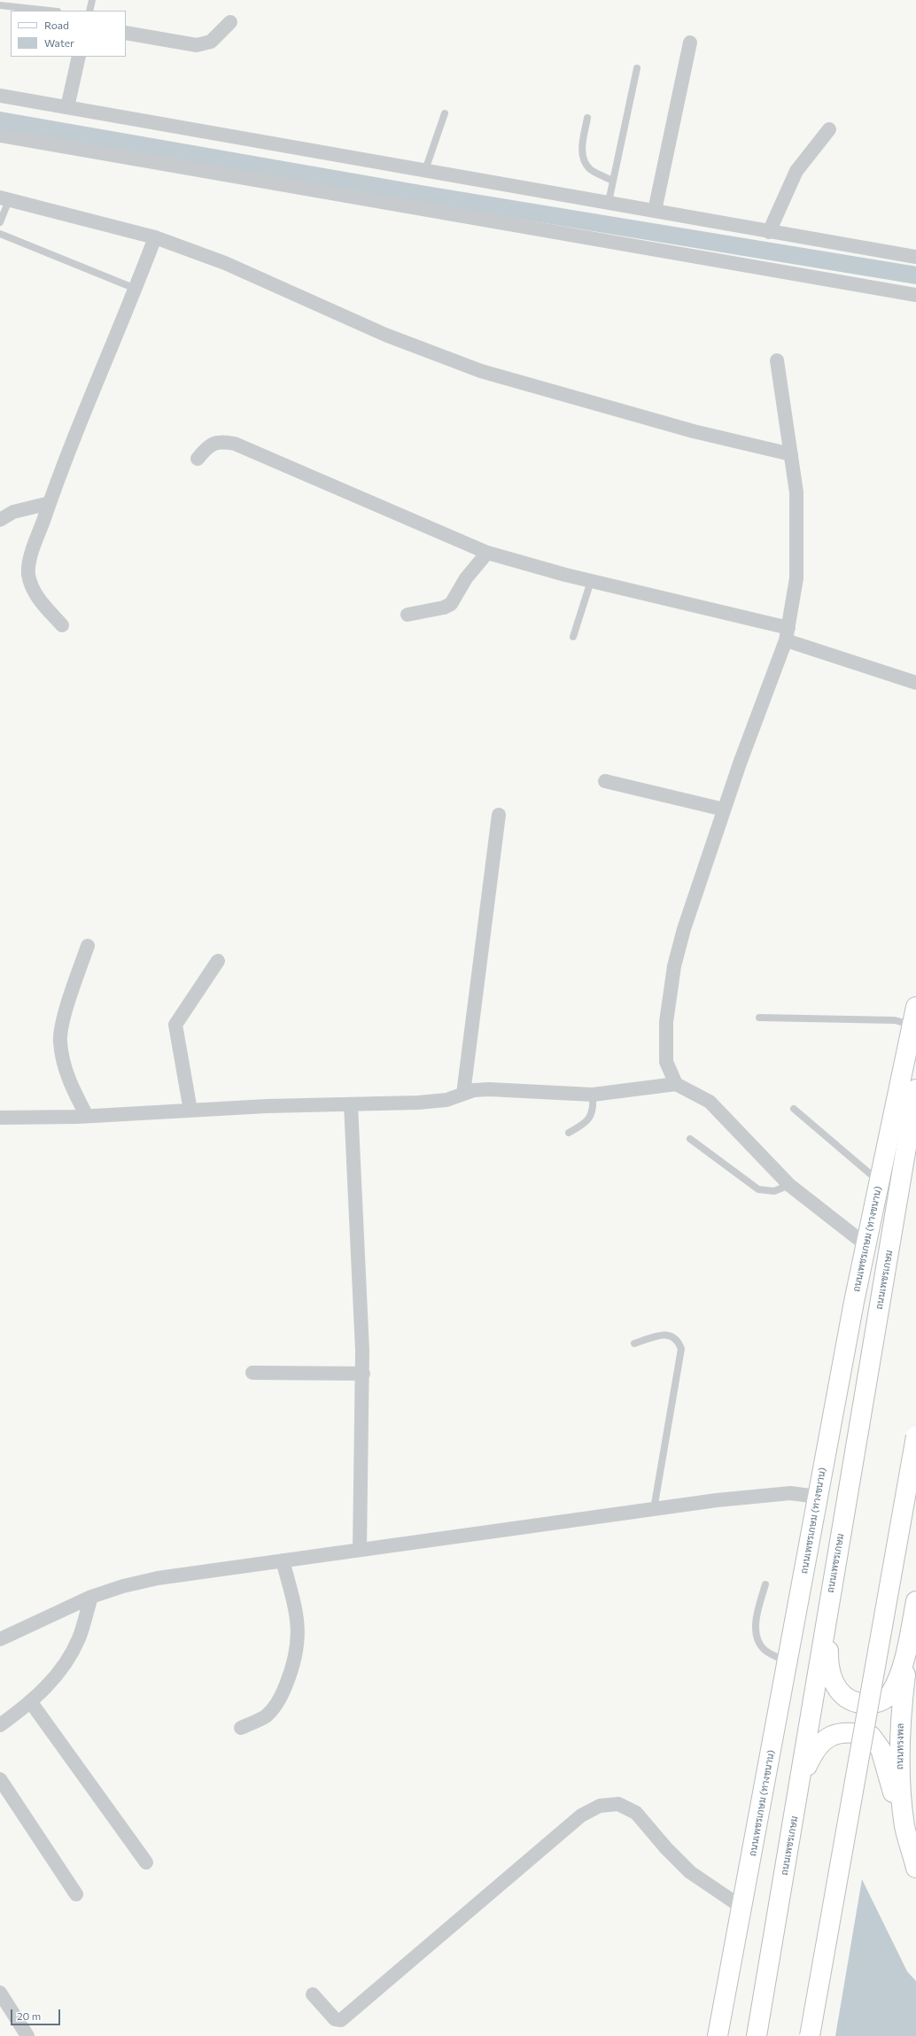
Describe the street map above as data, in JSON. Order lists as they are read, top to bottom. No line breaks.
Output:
{"streets":{"main road":["ถนนเพชรเกษม (ทางขนาน)","ถนนเพชรเกษม","ถนนทรงพล"]},"legend":["Road","Water"],"scale_bar":"20 m"}
